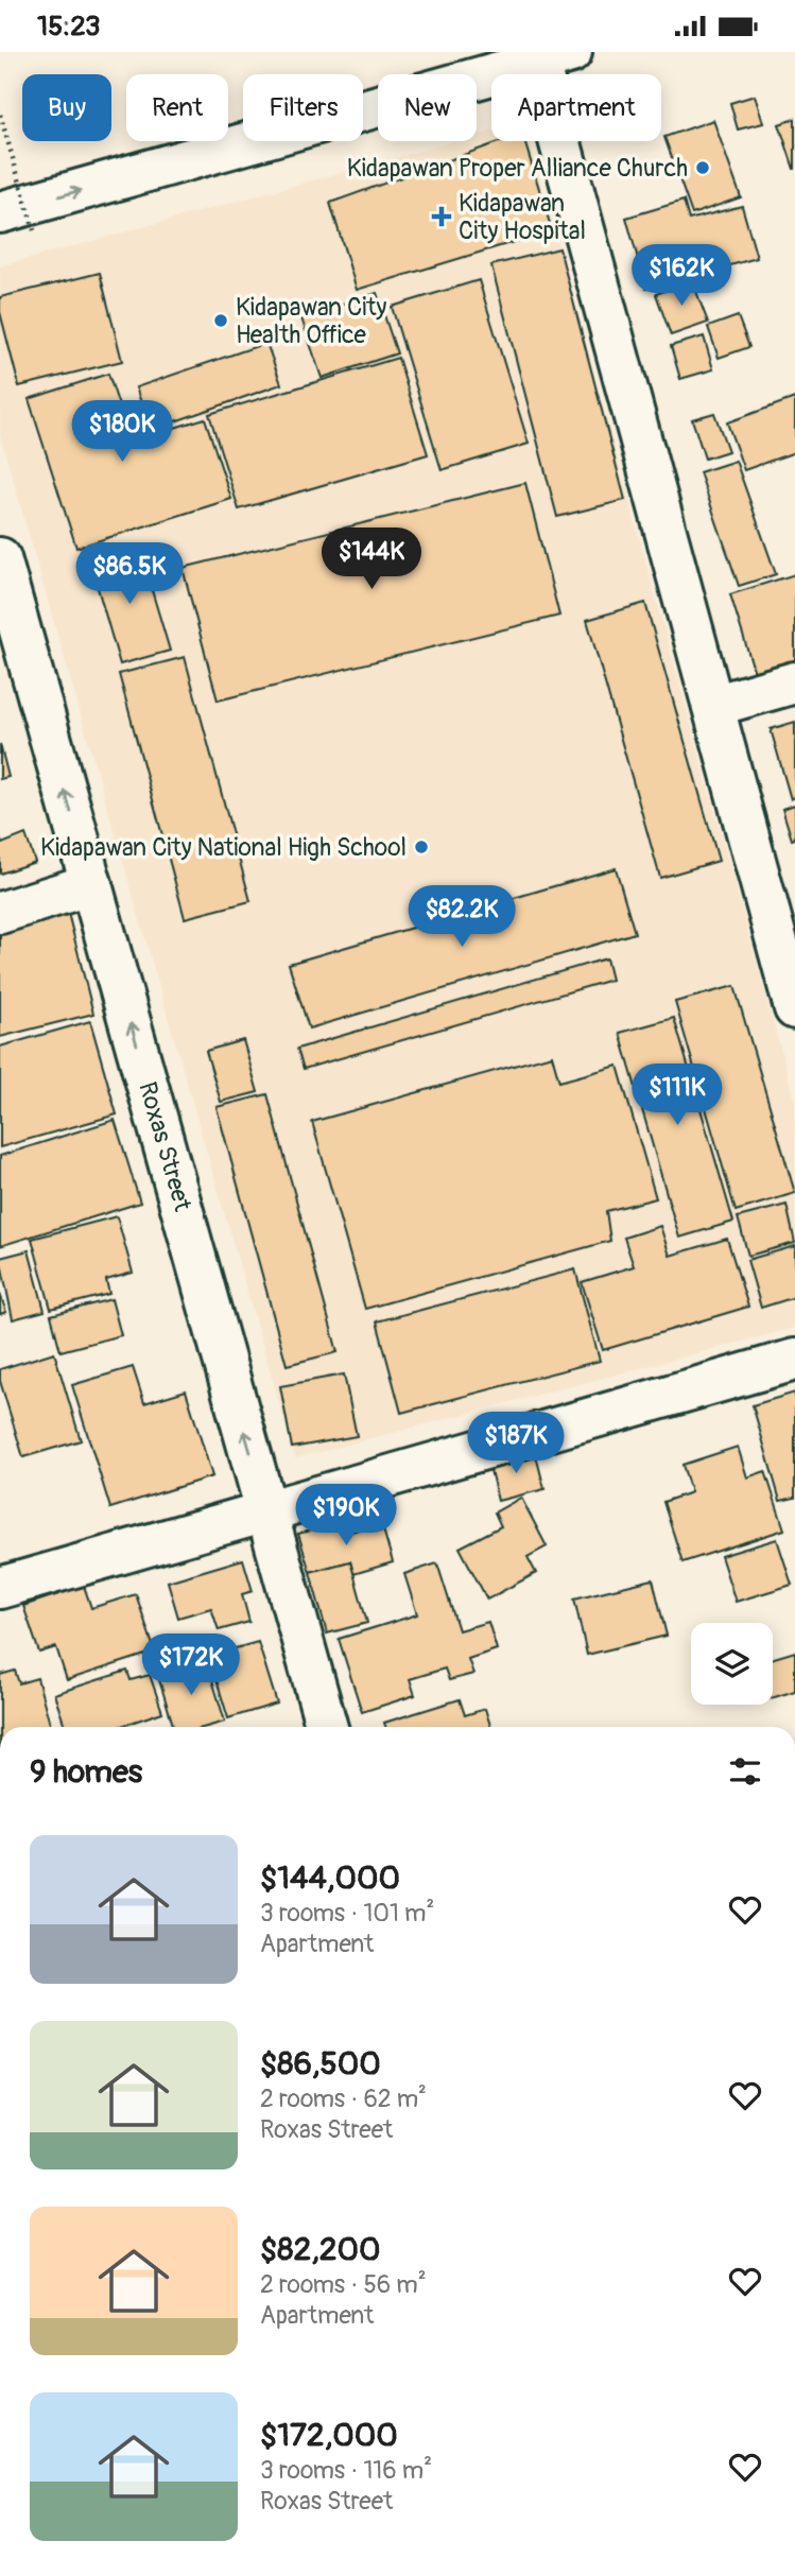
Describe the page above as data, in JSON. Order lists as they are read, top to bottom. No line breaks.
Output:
{"streets":{"main road":["Roxas Street"]},"one_way":["Roxas Street"],"places":{"other":["Kidapawan Proper Alliance Church","Kidapawan City Health Office","Kidapawan City National High School"],"health":["Kidapawan City Hospital"]},"page":{"status":"15:23","chip":["Buy","Rent","Filters","New","Apartment"],"price":["$162K","$180K","$144K","$86.5K","$82.2K","$111K","$187K","$190K","$172K"],"heading":"9 homes","list":[{"name":"$144,000","note":"3 rooms · 101 m² · Apartment"},{"name":"$86,500","note":"2 rooms · 62 m² · Roxas Street"},{"name":"$82,200","note":"2 rooms · 56 m² · Apartment"},{"name":"$172,000","note":"3 rooms · 116 m² · Roxas Street"}]}}
